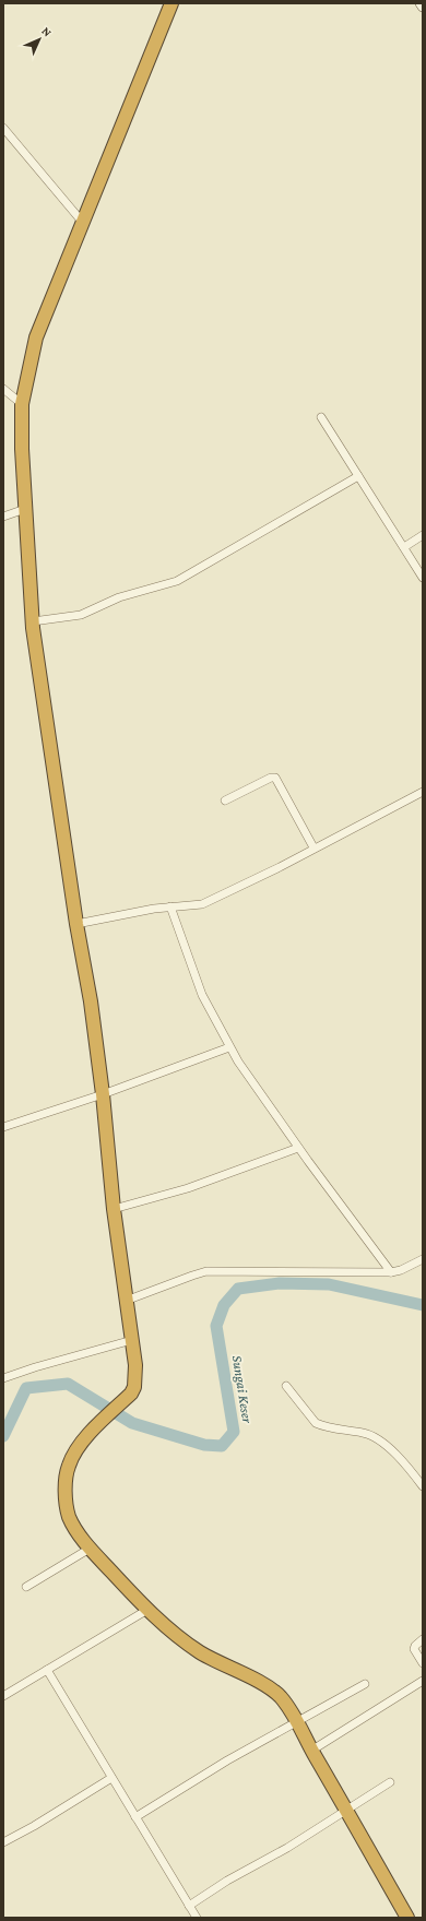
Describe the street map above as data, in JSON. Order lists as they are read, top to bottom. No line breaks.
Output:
{"water":["Sungai Keser"],"north":"top right"}
